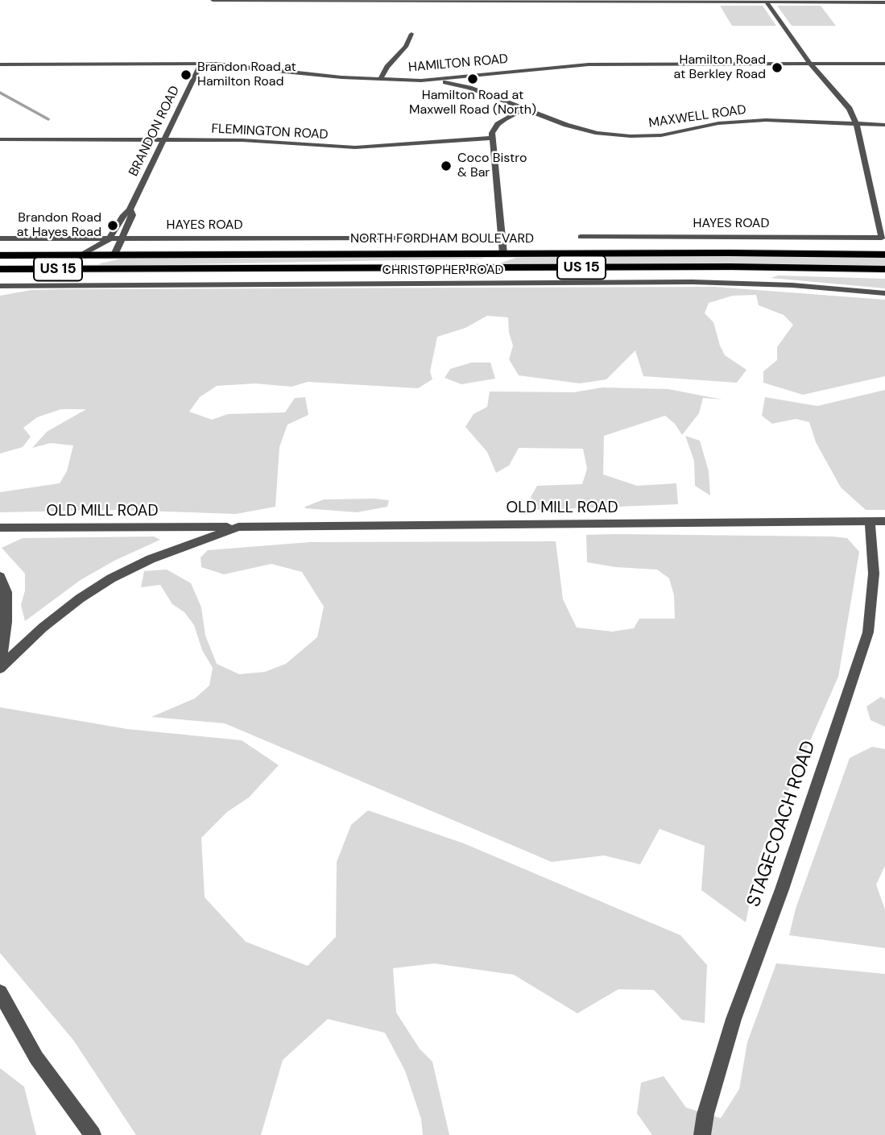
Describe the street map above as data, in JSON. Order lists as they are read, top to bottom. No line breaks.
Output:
{"streets":{"highway":["NORTH FORDHAM BOULEVARD","US 15"],"street":["HAMILTON ROAD","MAXWELL ROAD","BRANDON ROAD","FLEMINGTON ROAD","HAYES ROAD","CHRISTOPHER ROAD","OLD MILL ROAD","STAGECOACH ROAD"]},"crossings":[["HAMILTON ROAD","MAXWELL ROAD"],["HAMILTON ROAD","BRANDON ROAD"],["MAXWELL ROAD","HAYES ROAD"],["BRANDON ROAD","FLEMINGTON ROAD"],["BRANDON ROAD","HAYES ROAD"],["BRANDON ROAD","NORTH FORDHAM BOULEVARD"],["OLD MILL ROAD","STAGECOACH ROAD"]],"places":["Hamilton Road at Berkley Road","Brandon Road at Hamilton Road","Hamilton Road at Maxwell Road (North)","Coco Bistro & Bar","Brandon Road at Hayes Road"]}
